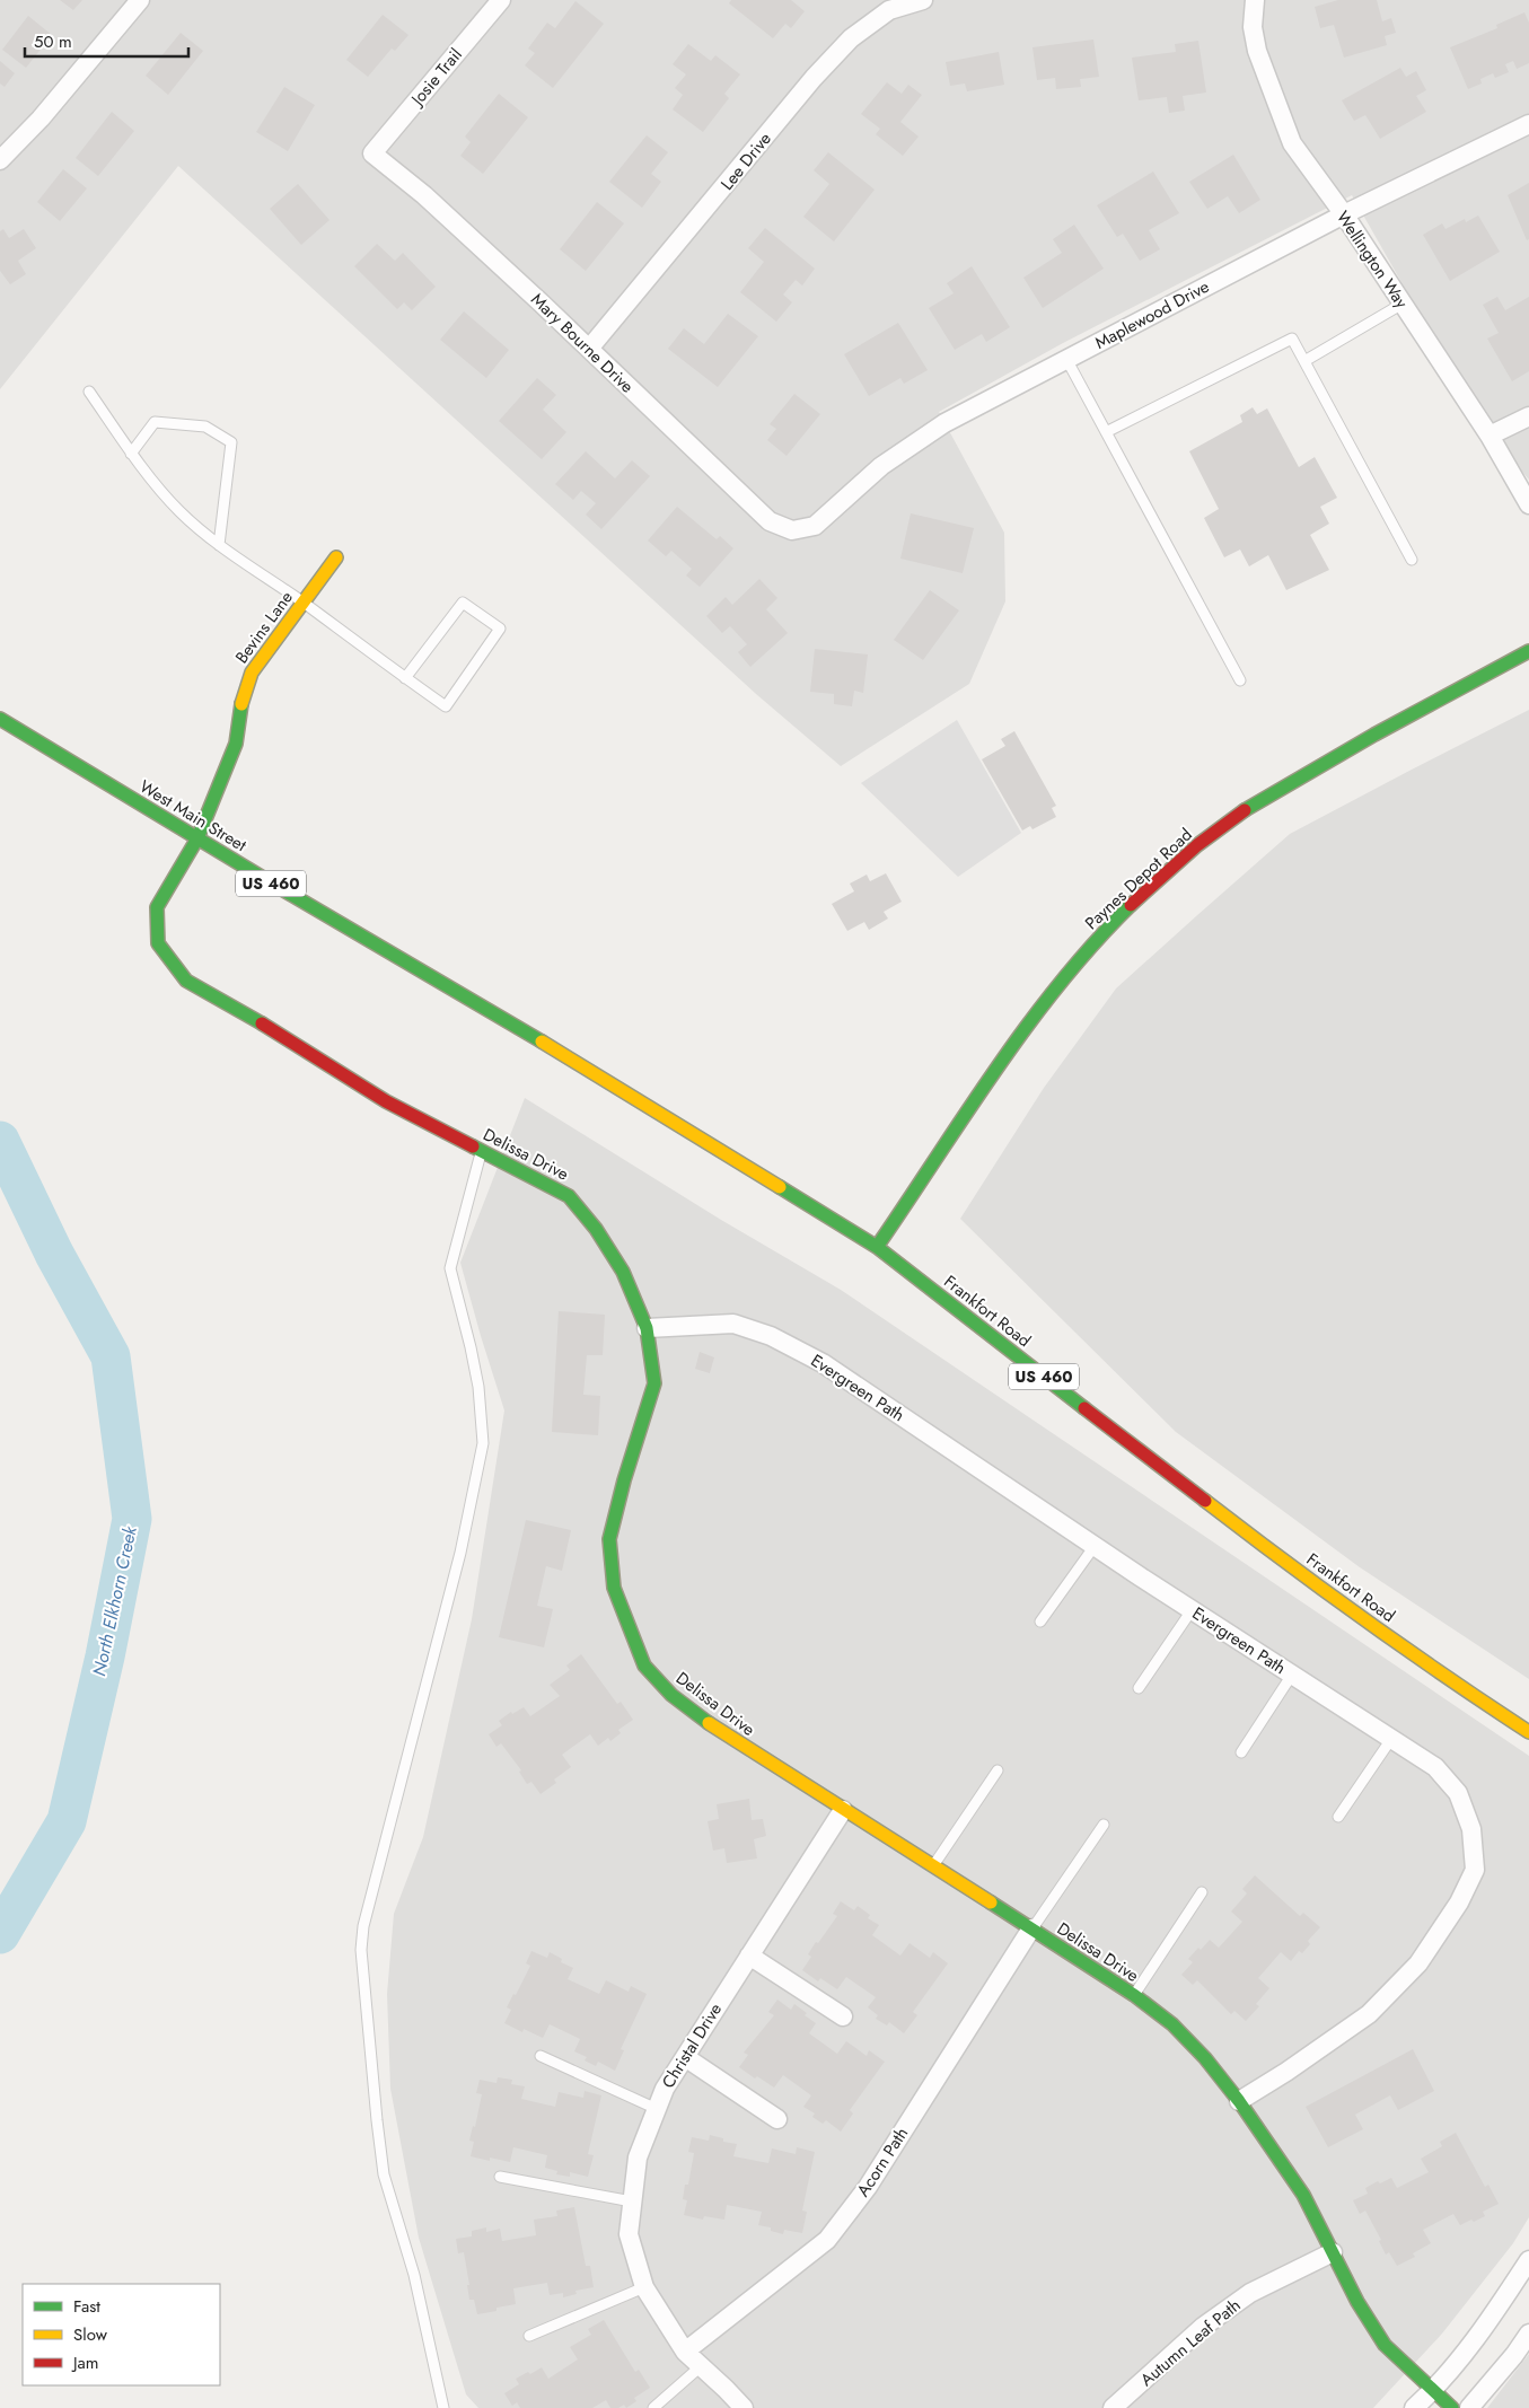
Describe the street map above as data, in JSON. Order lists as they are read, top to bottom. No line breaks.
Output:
{"streets":{"main road":["Bevins Lane","West Main Street","Paynes Depot Road","US 460","Delissa Drive","Frankfort Road"],"street":["Josie Trail","Lee Drive","Wellington Way","Maplewood Drive","Mary Bourne Drive","Evergreen Path","Christal Drive","Acorn Path","Autumn Leaf Path"]},"crossings":[["Josie Trail","Mary Bourne Drive"],["Lee Drive","Mary Bourne Drive"],["Wellington Way","Maplewood Drive"],["Maplewood Drive","Mary Bourne Drive"],["Bevins Lane","West Main Street"],["Bevins Lane","Delissa Drive"],["West Main Street","Frankfort Road"],["Paynes Depot Road","Frankfort Road"],["Delissa Drive","Evergreen Path"],["Delissa Drive","Christal Drive"],["Delissa Drive","Acorn Path"],["Delissa Drive","Autumn Leaf Path"],["Christal Drive","Acorn Path"]],"water":["North Elkhorn Creek"],"legend":["Fast","Slow","Jam"],"scale_bar":"50 m"}
